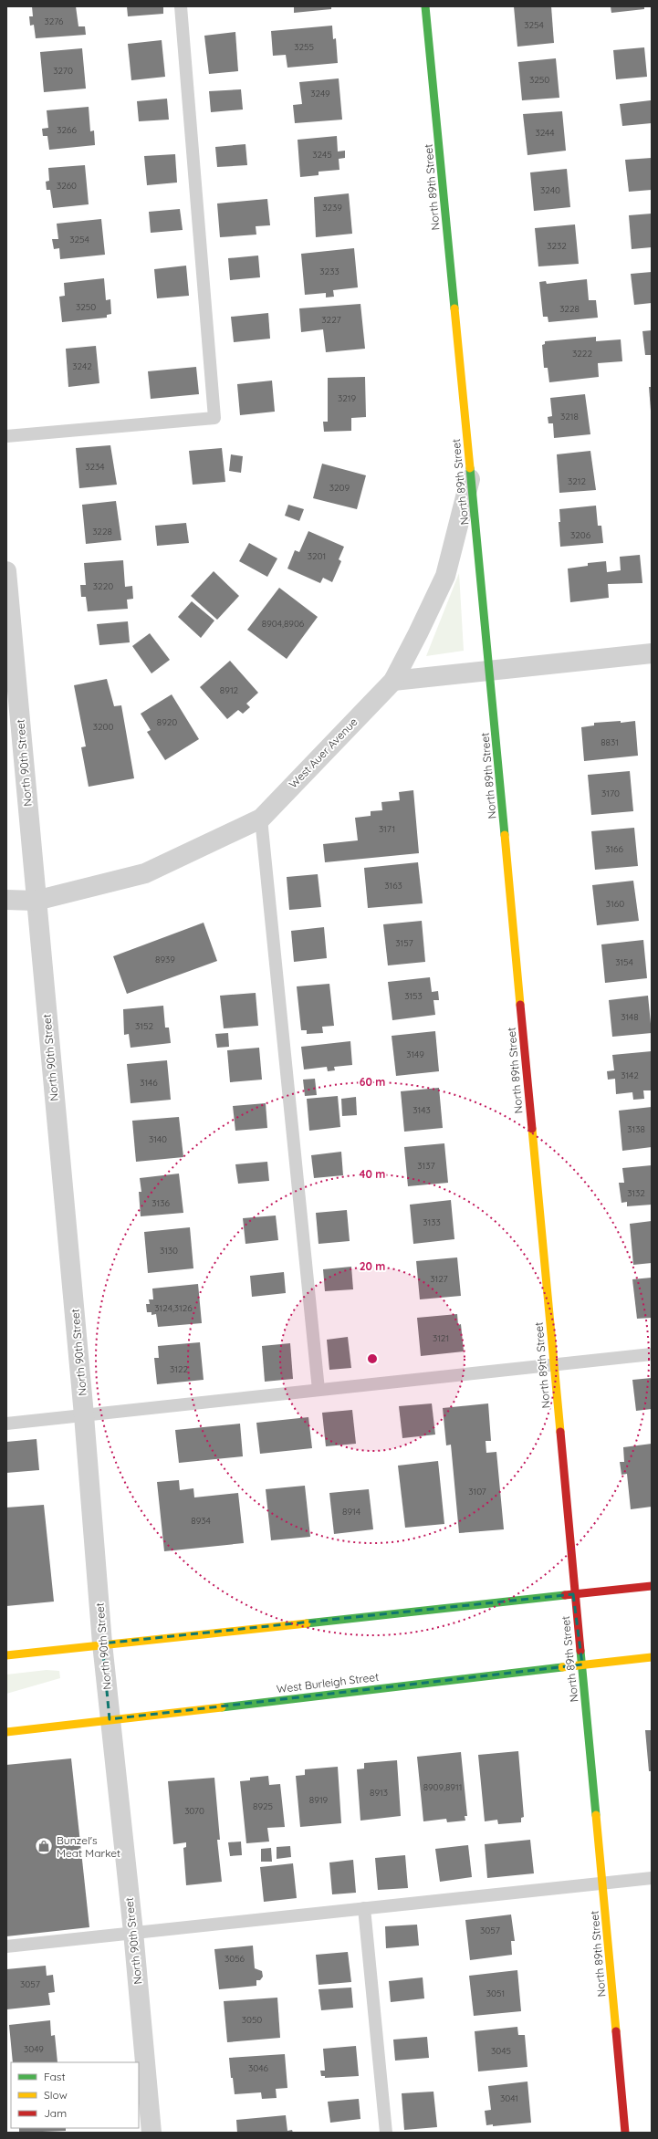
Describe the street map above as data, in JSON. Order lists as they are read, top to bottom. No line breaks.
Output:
{"streets":{"street":["North 89th Street","West Auer Avenue","North 90th Street","West Burleigh Street"]},"crossings":[["North 89th Street","West Auer Avenue"],["North 89th Street","West Burleigh Street"],["West Auer Avenue","North 90th Street"],["North 90th Street","West Burleigh Street"]],"places":{"shop":["Bunzel's Meat Market"]},"house_numbers":["3276","3254","3255","3270","3250","3249","3266","3244","3245","3260","3240","3239","3254","3232","3233","3250","3228","3227","3222","3242","3219","3218","3234","3212","3209","3228","3206","3201","3220","8904,8906","8912","8920","3200","8831","3170","3171","3166","3163","3160","3157","8939","3154","3153","3148","3152","3149","3142","3146","3143","3138","3140","3137","3132","3136","3133","3130","3127","3124,3126","3121","3122","3107","8914","8934","8909,8911","8913","8919","8925","3070","3057","3056","3057","3051","3050","3049","3045","3046","3041"],"legend":["Fast","Slow","Jam"],"rings":["60 m","40 m","20 m"]}
